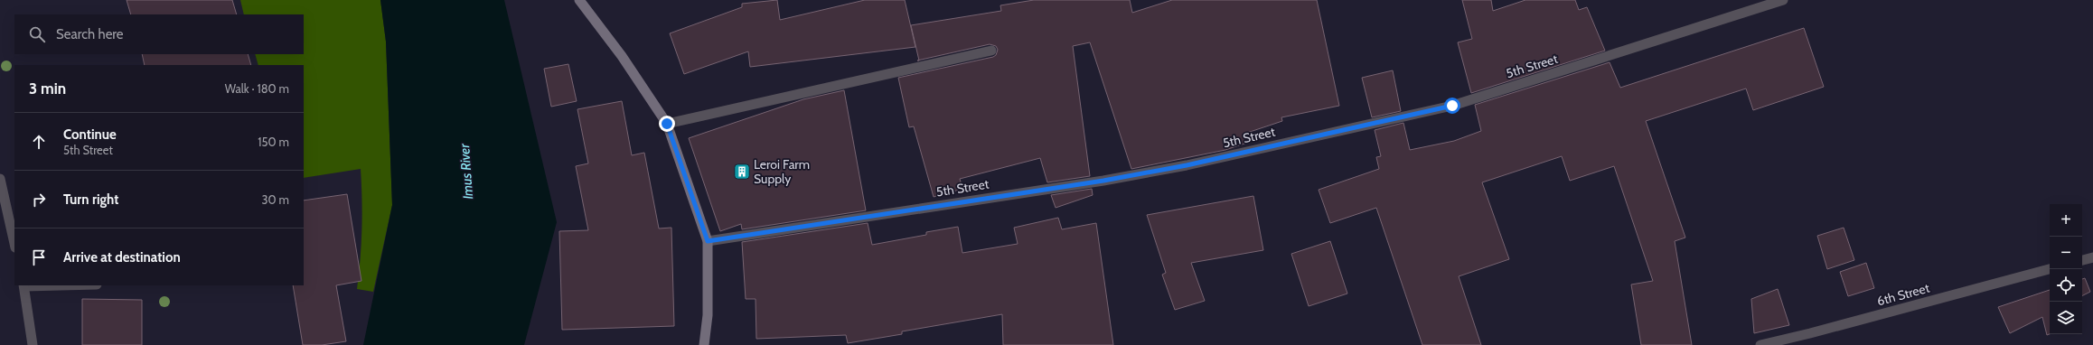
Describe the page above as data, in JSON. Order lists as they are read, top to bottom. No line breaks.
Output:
{"streets":{"street":["5th Street","6th Street"]},"water":["Imus River"],"places":{"building":["Leroi Farm Supply"]},"page":{"search":"Search here","heading":["3 min","Walk · 180 m"],"list":[["Continue","5th Street","150 m"],["Turn right","30 m"],"Arrive at destination"],"map_buttons":["+","−"]}}
